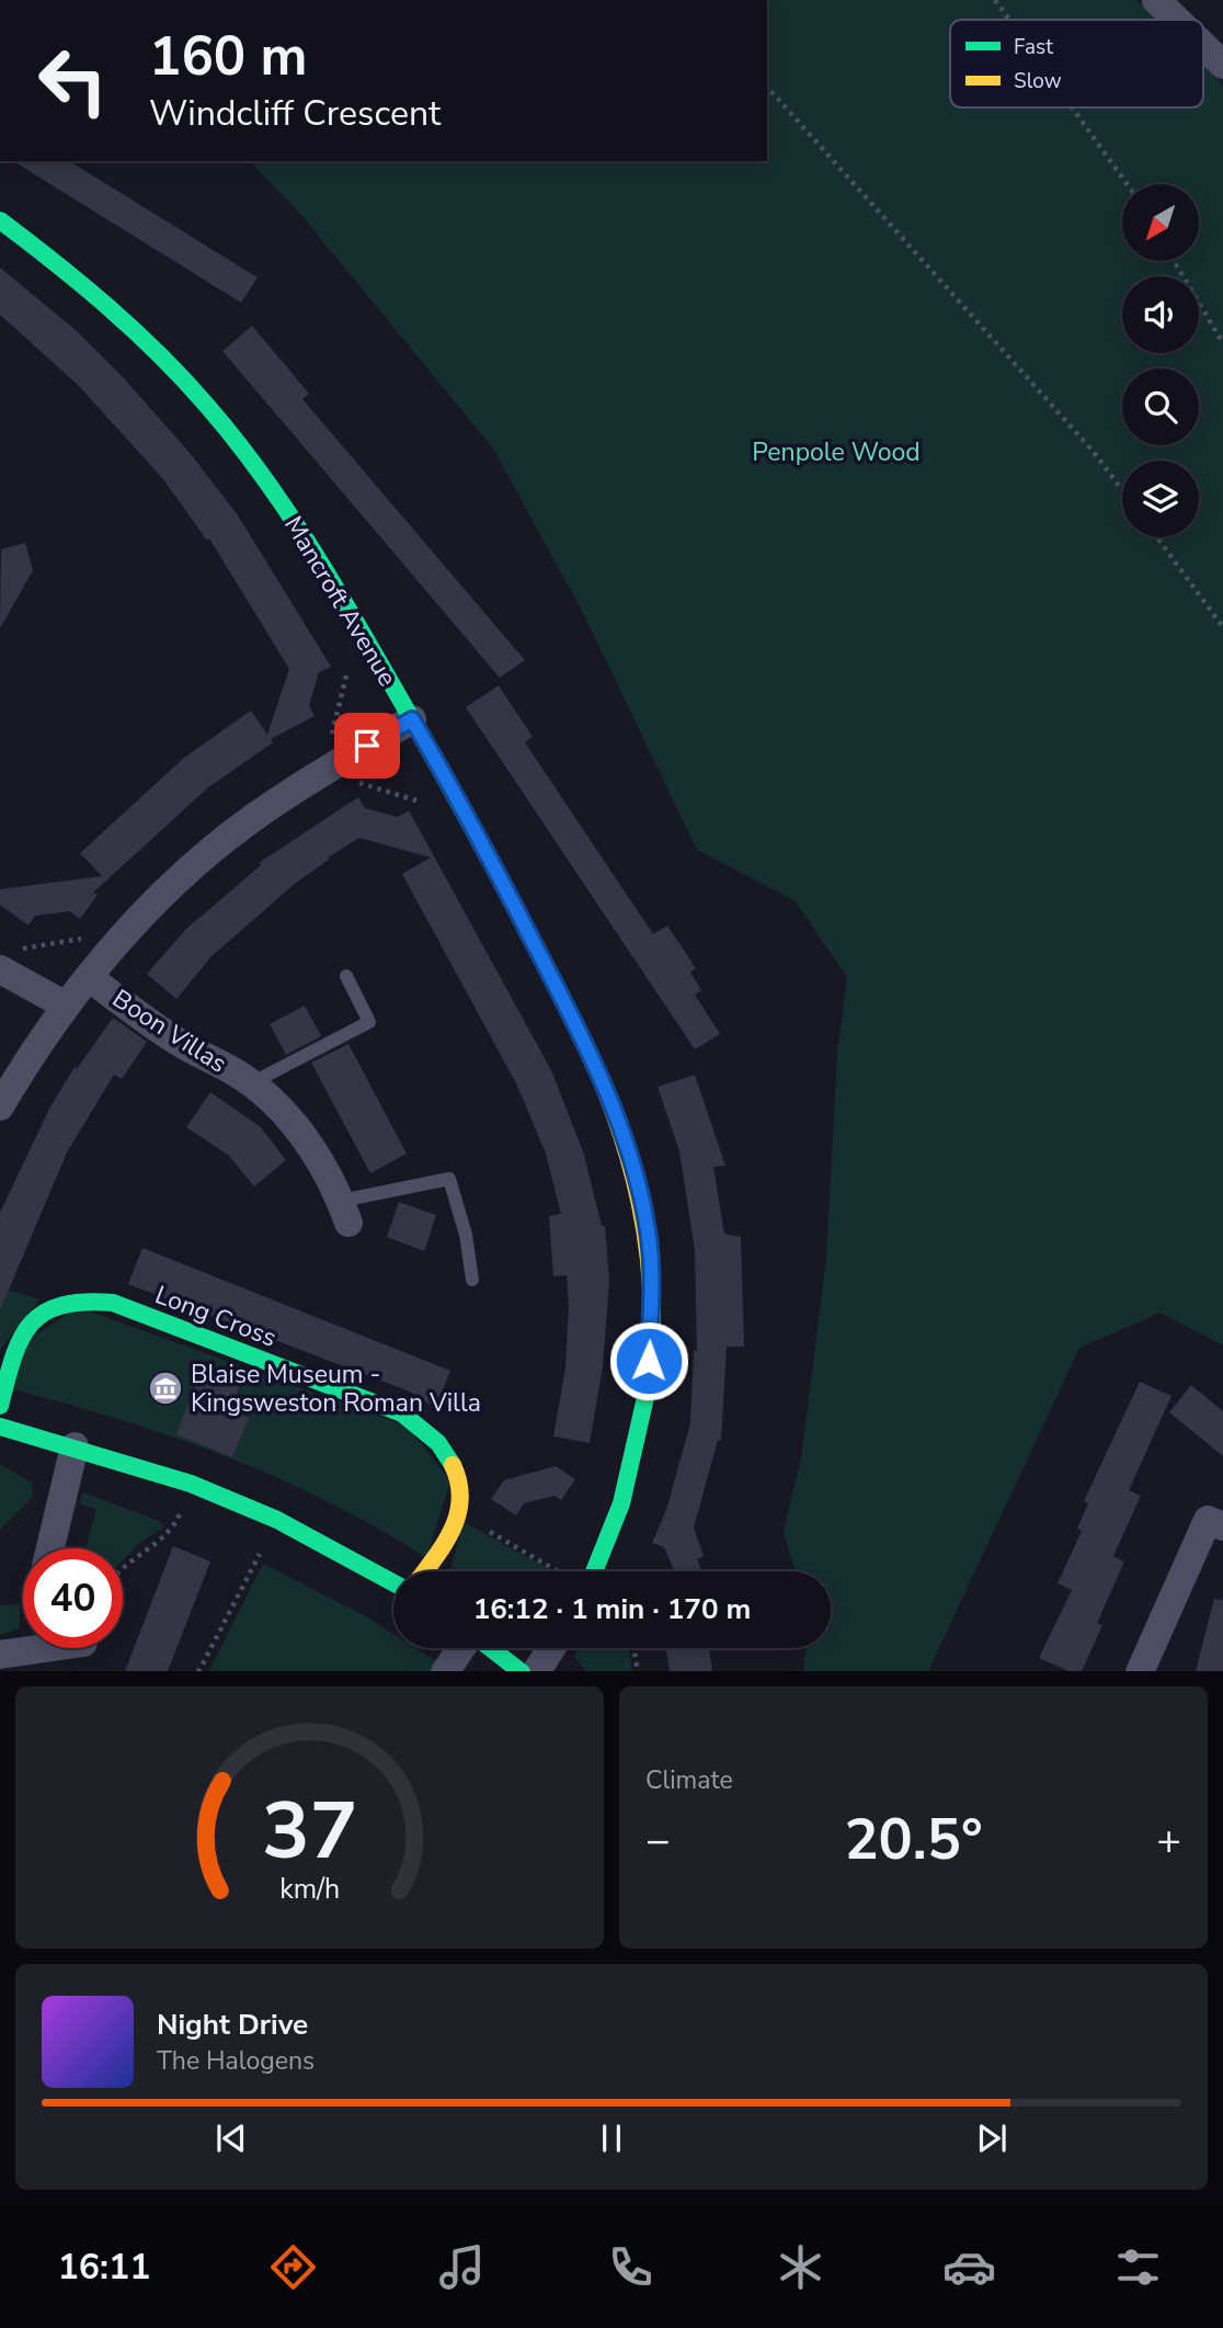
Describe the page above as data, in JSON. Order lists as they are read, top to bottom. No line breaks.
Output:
{"streets":{"street":["Mancroft Avenue","Boon Villas","Long Cross"]},"parks":["Penpole Wood"],"places":{"museum":["Blaise Museum - Kingsweston Roman Villa"]},"legend":["Fast","Slow"],"north":"bottom left","page":{"turn":["160 m","Windcliff Crescent"],"limit":"40","trip":"16:12 · 1 min · 170 m","tile":"Climate","heat":["−","20.5°","+"],"song":["Night Drive","The Halogens"],"tabs":"16:11","gauge":["37","km/h"]}}
